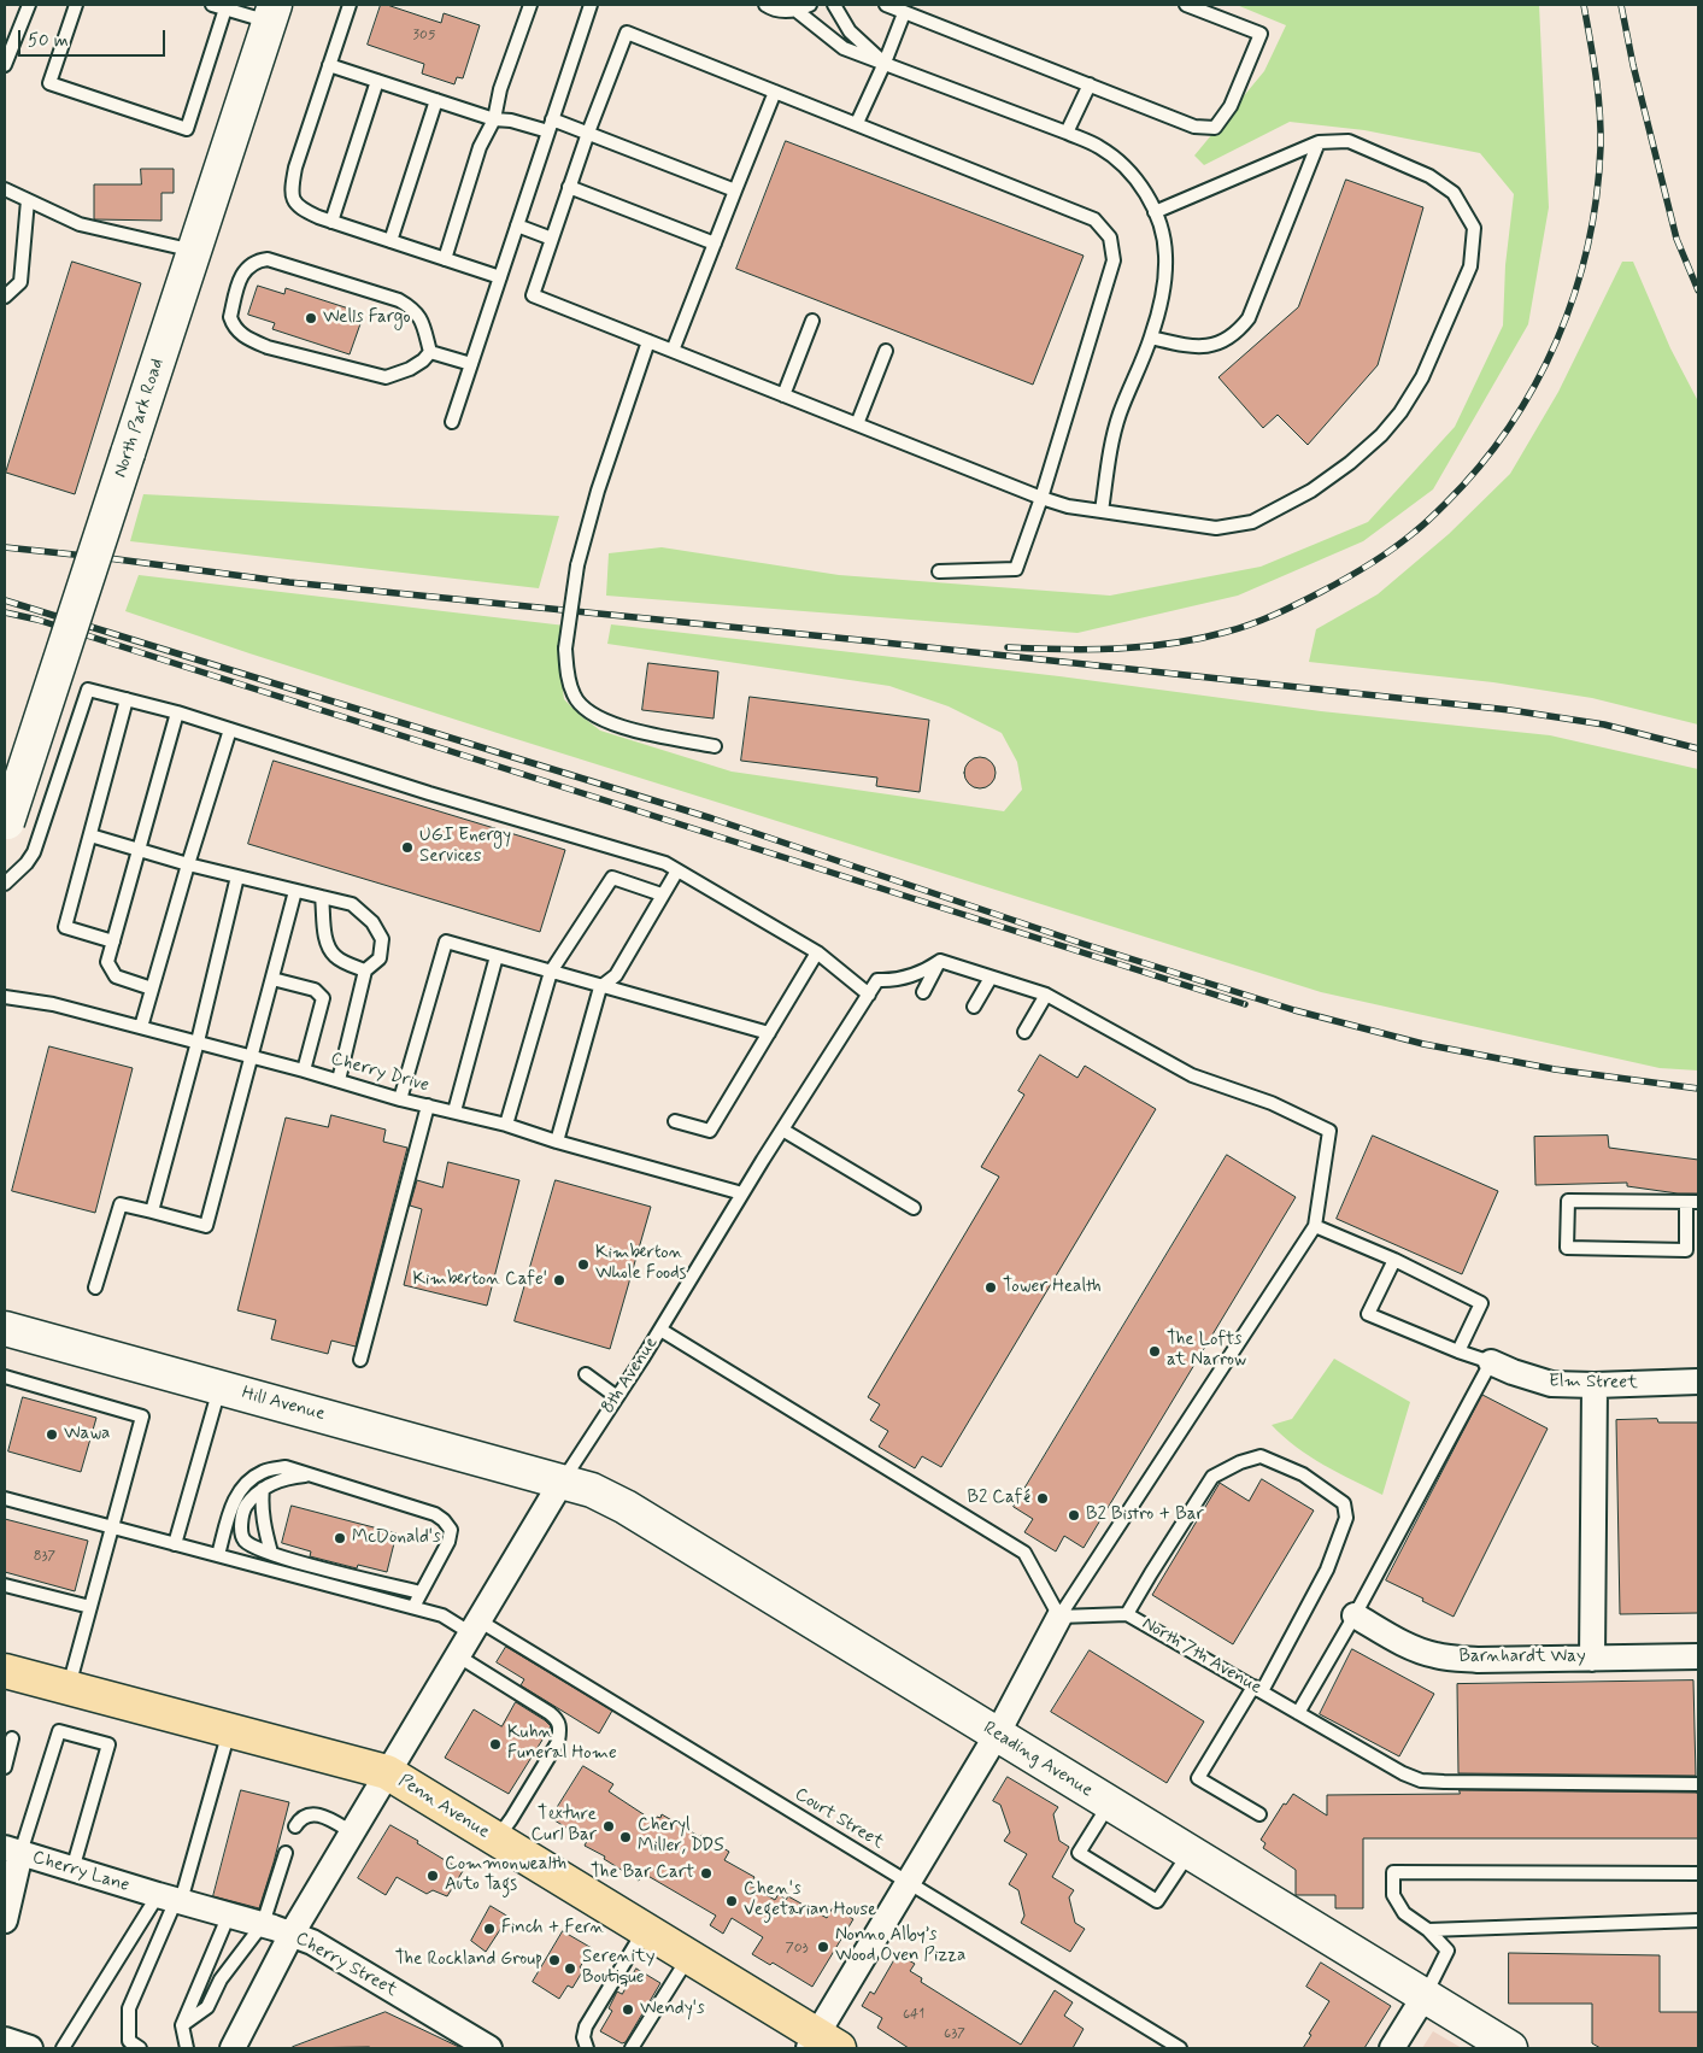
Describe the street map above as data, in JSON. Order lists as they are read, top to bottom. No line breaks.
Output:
{"streets":{"main road":["Penn Avenue"],"street":["North Park Road","8th Avenue","Elm Street","Hill Avenue","Barnhardt Way","Reading Avenue","Cherry Lane","Cherry Street"],"lane":["Cherry Drive","North 7th Avenue","Court Street"]},"crossings":[["Cherry Drive","8th Avenue"],["8th Avenue","Hill Avenue"],["8th Avenue","Reading Avenue"],["8th Avenue","Penn Avenue"],["8th Avenue","Court Street"],["8th Avenue","Cherry Street"],["Hill Avenue","Reading Avenue"],["Cherry Lane","Cherry Street"]],"places":["Wells Fargo","UGI Energy Services","Kimberton Whole Foods","Kimberton Cafe'","Tower Health","The Lofts at Narrow","Wawa","B2 Café","B2 Bistro + Bar","McDonald's","Kuhn Funeral Home","Texture Curl Bar","Cheryl Miller, DDS","The Bar Cart","Commonwealth Auto Tags","Chen's Vegetarian House","Finch + Fern","Nonno Alby’s Wood Oven Pizza","The Rockland Group","Serenity Boutique","Wendy's"],"house_numbers":["305","837","703","641","637"],"scale_bar":"50 m"}
